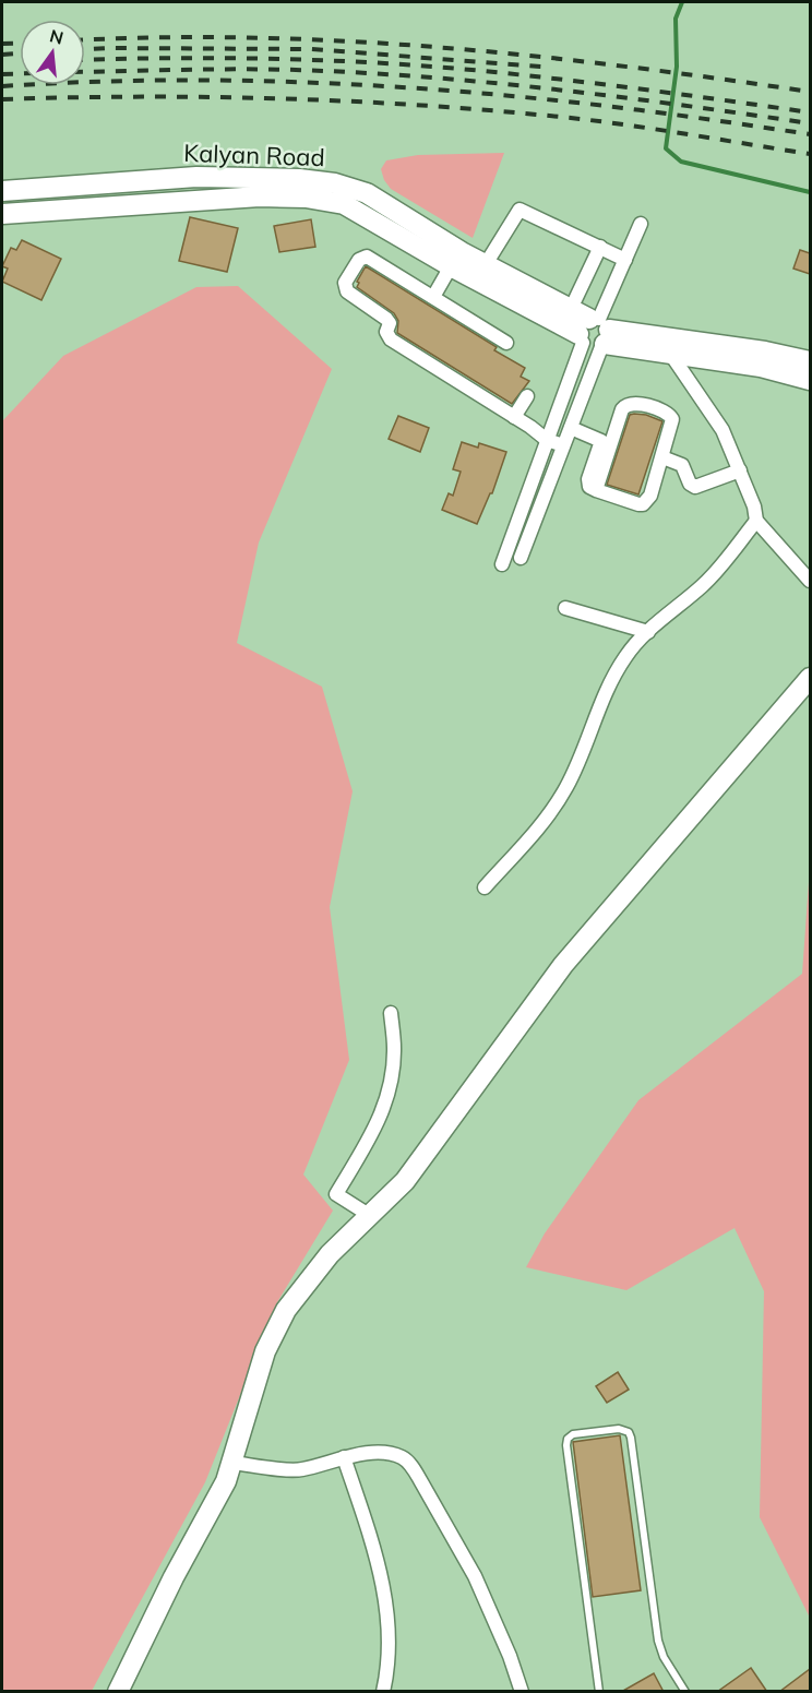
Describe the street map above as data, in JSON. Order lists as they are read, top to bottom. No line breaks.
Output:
{"streets":{"main road":["Kalyan Road"]},"north":"top"}
